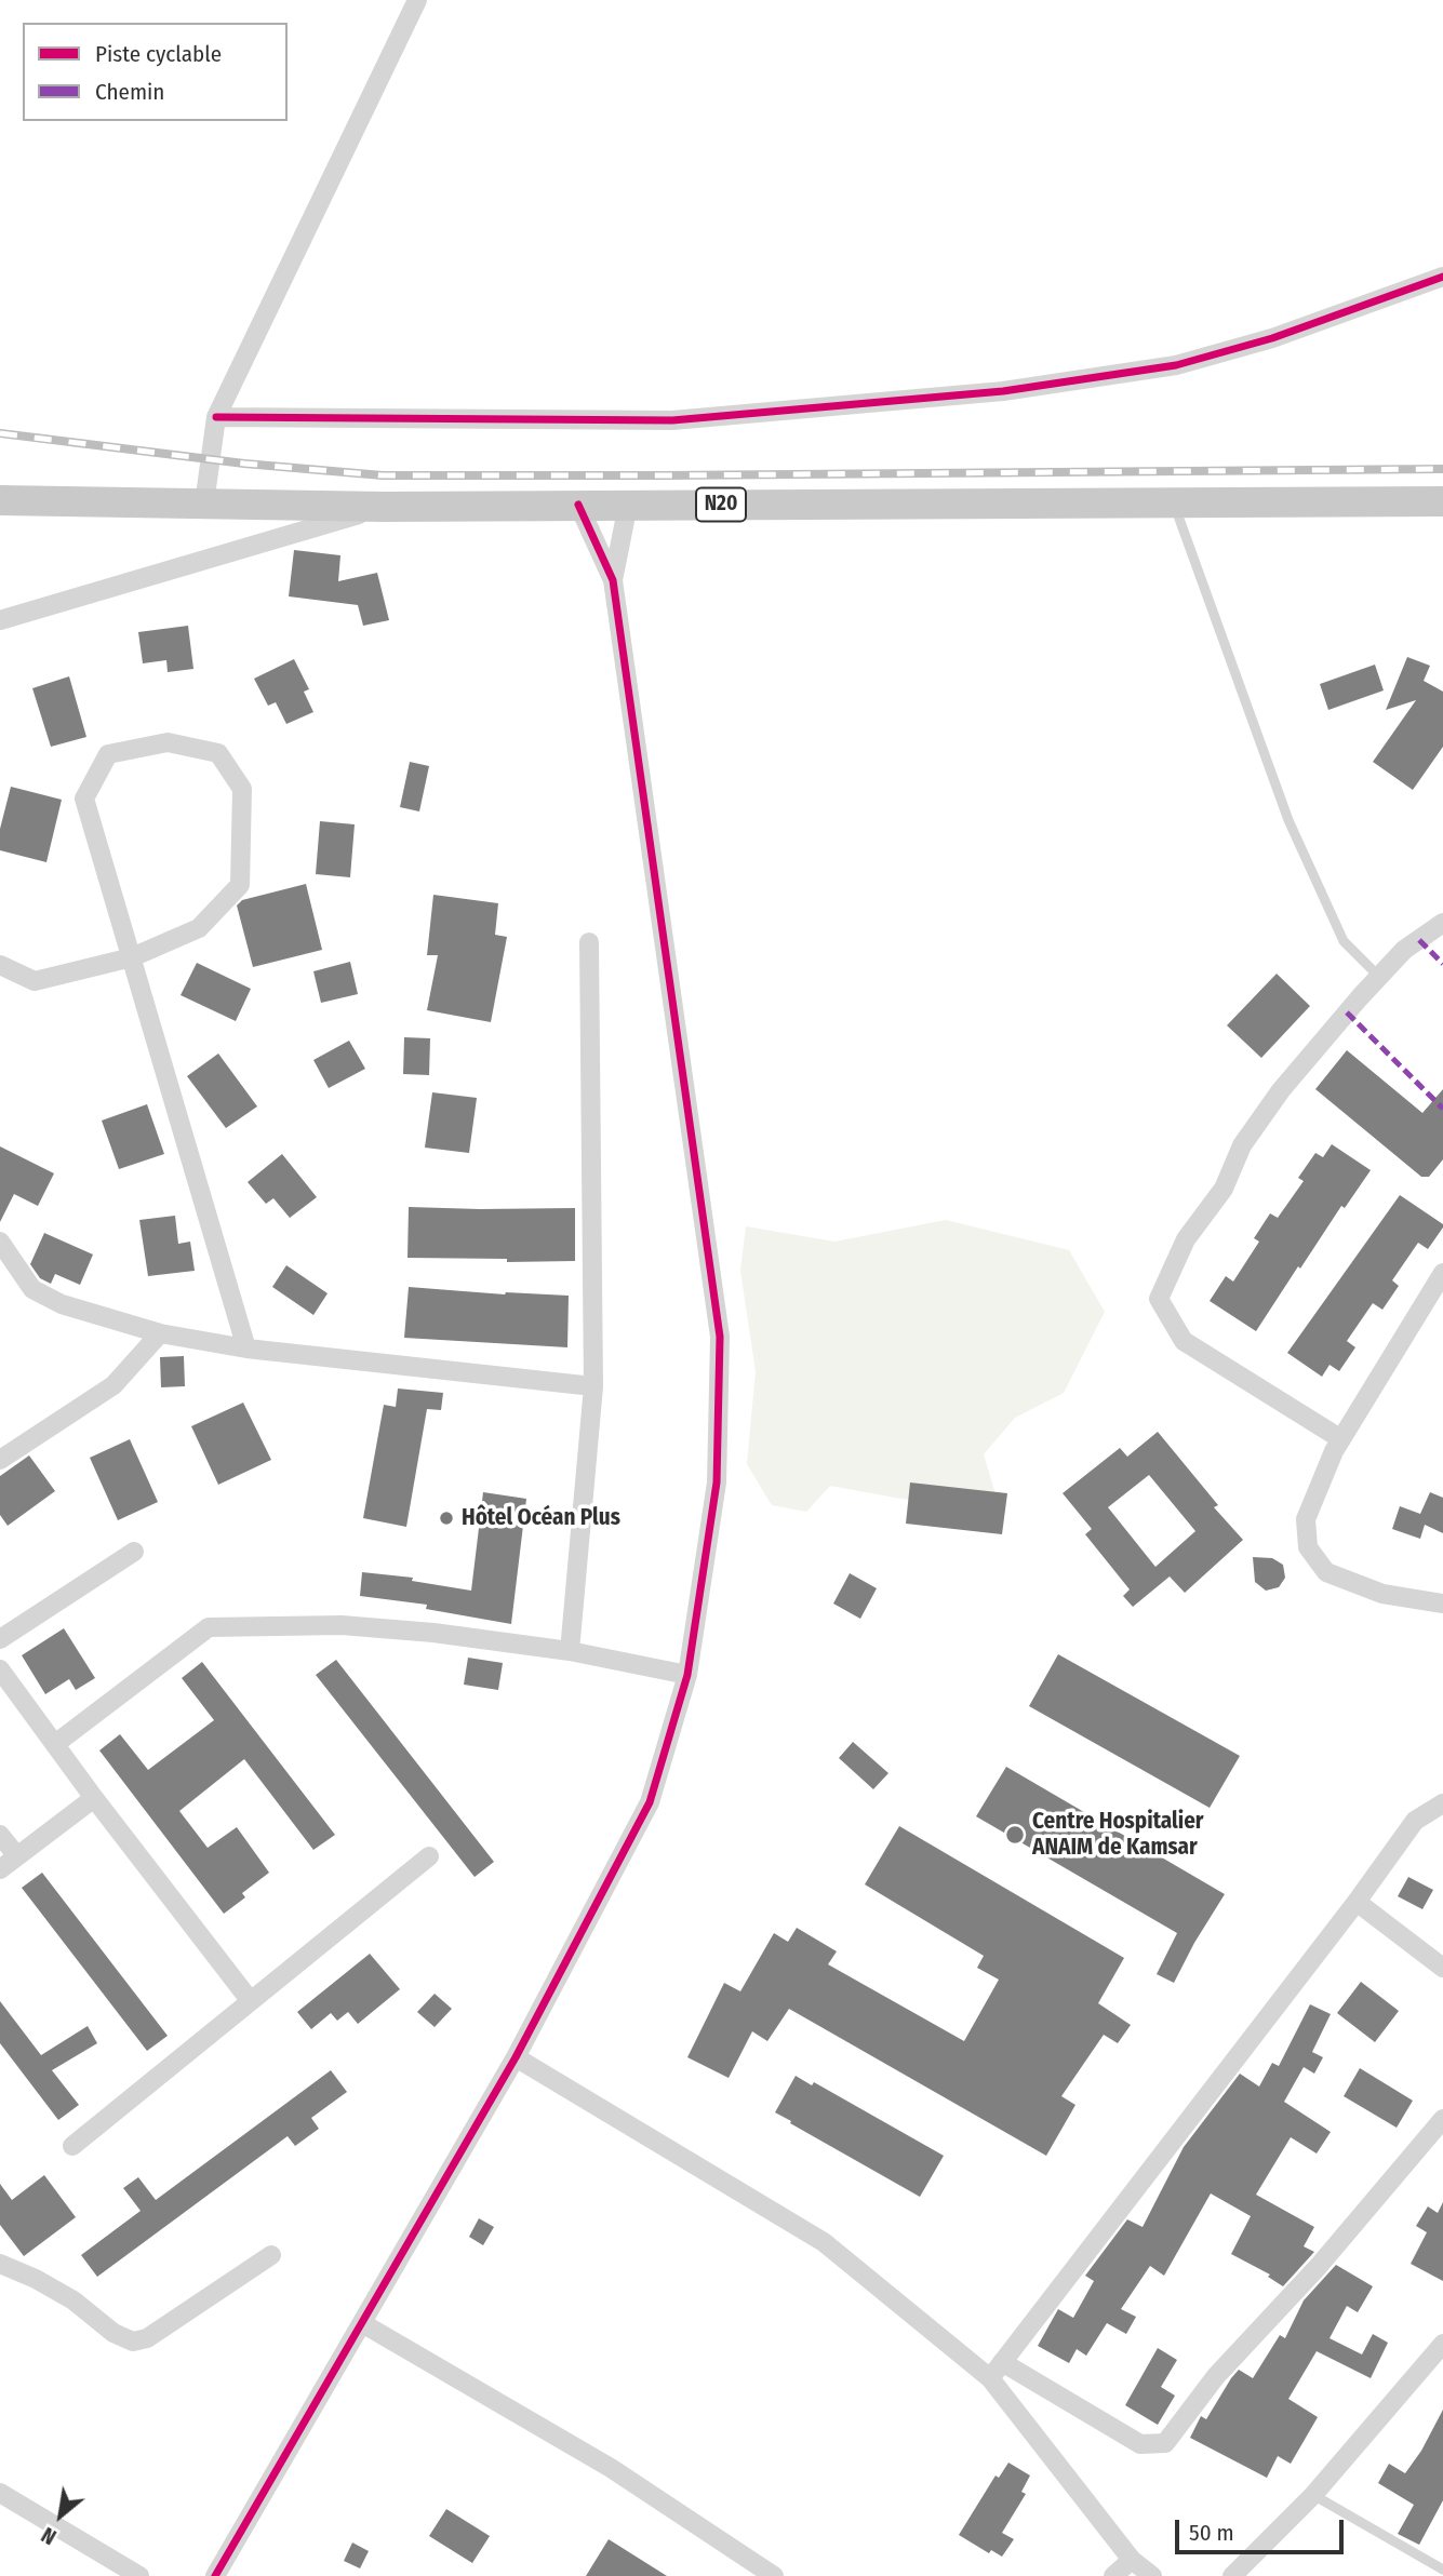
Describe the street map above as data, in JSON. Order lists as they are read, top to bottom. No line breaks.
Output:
{"streets":{"main road":["N20"]},"places":["Hôtel Océan Plus","Centre Hospitalier ANAIM de Kamsar"],"legend":["Piste cyclable","Chemin"],"scale_bar":"50 m","north":"bottom left"}
